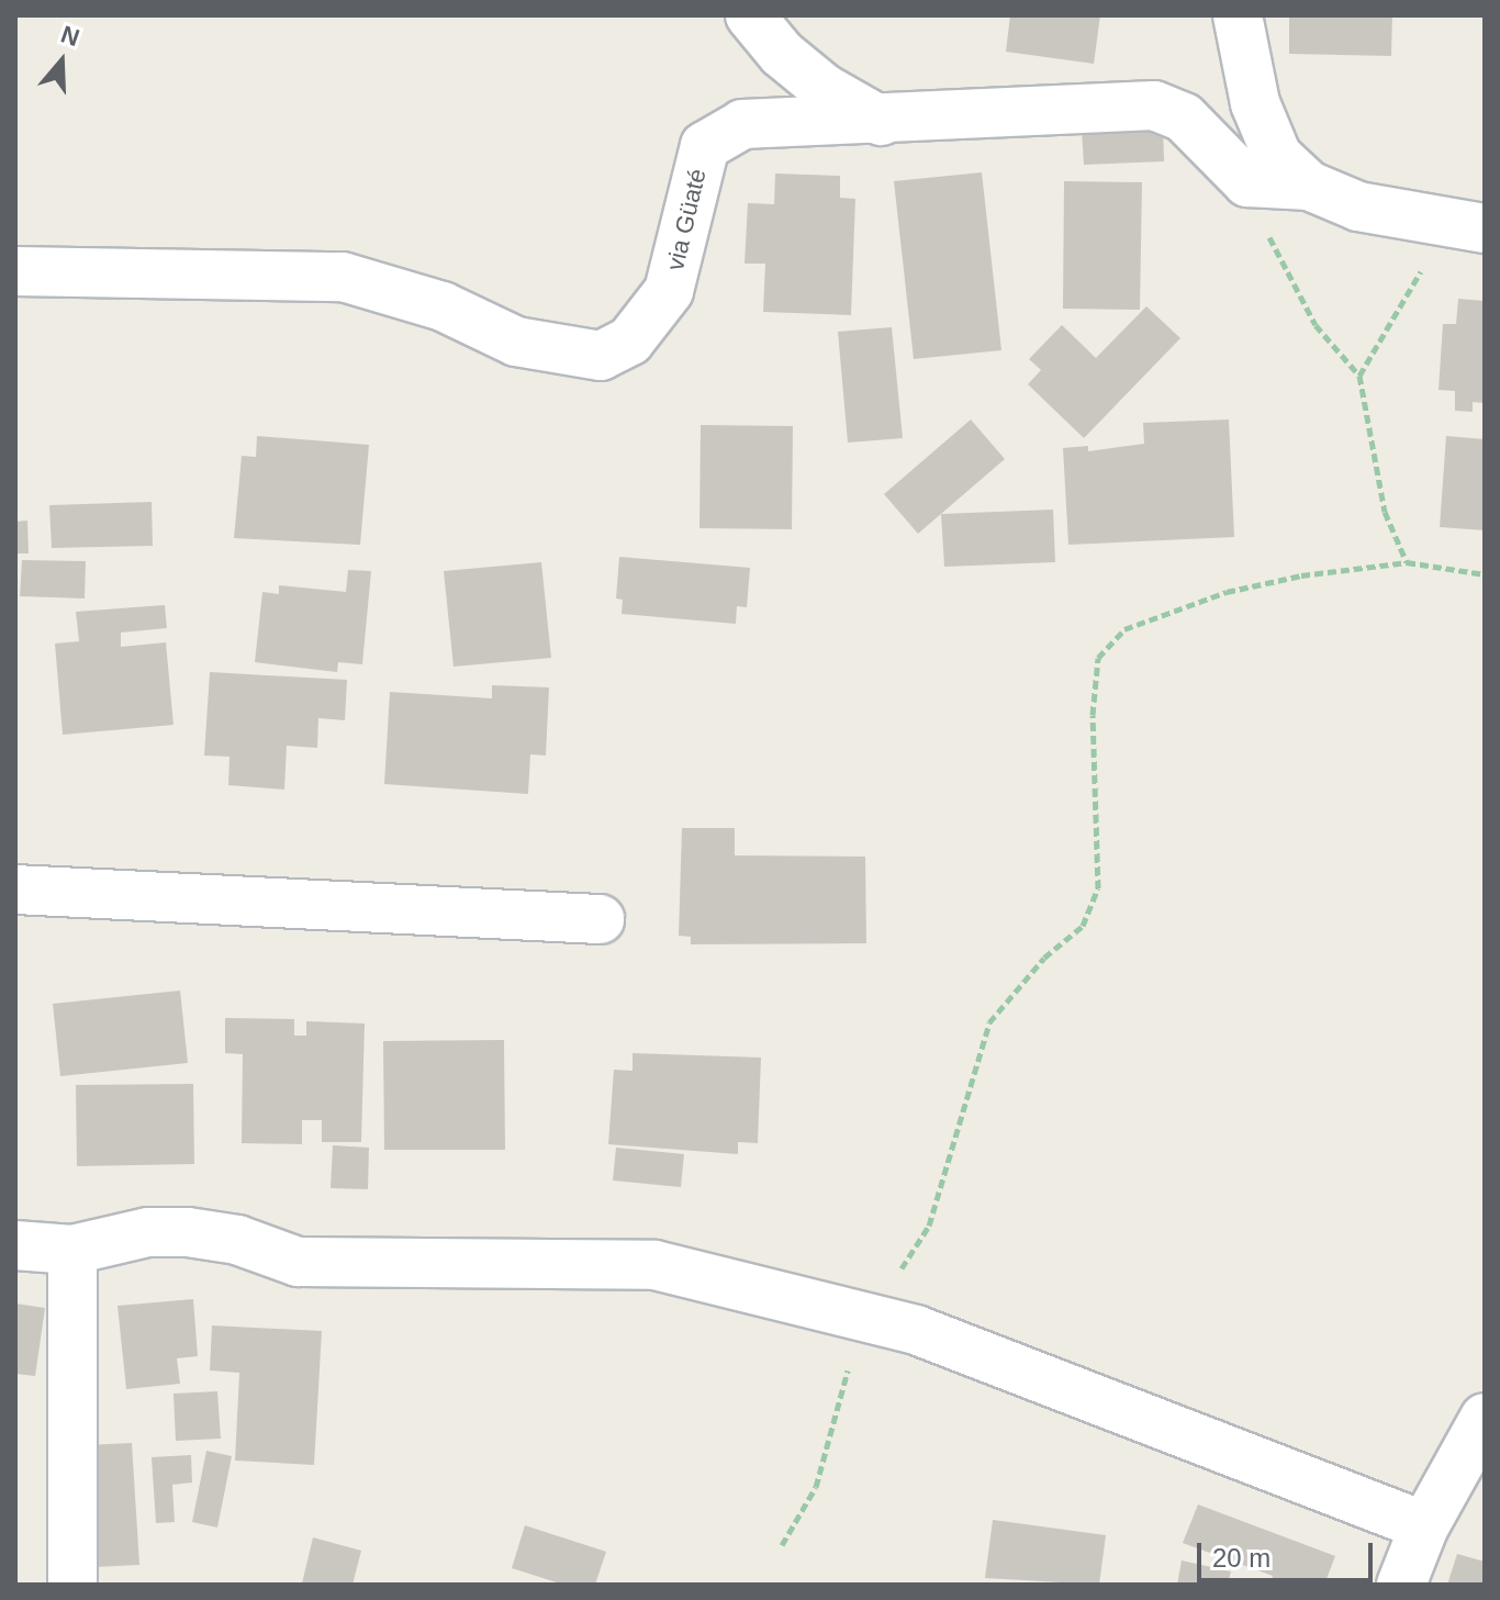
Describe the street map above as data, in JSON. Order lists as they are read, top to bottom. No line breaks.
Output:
{"streets":{"street":["via Güaté"]},"scale_bar":"20 m","north":"top"}
